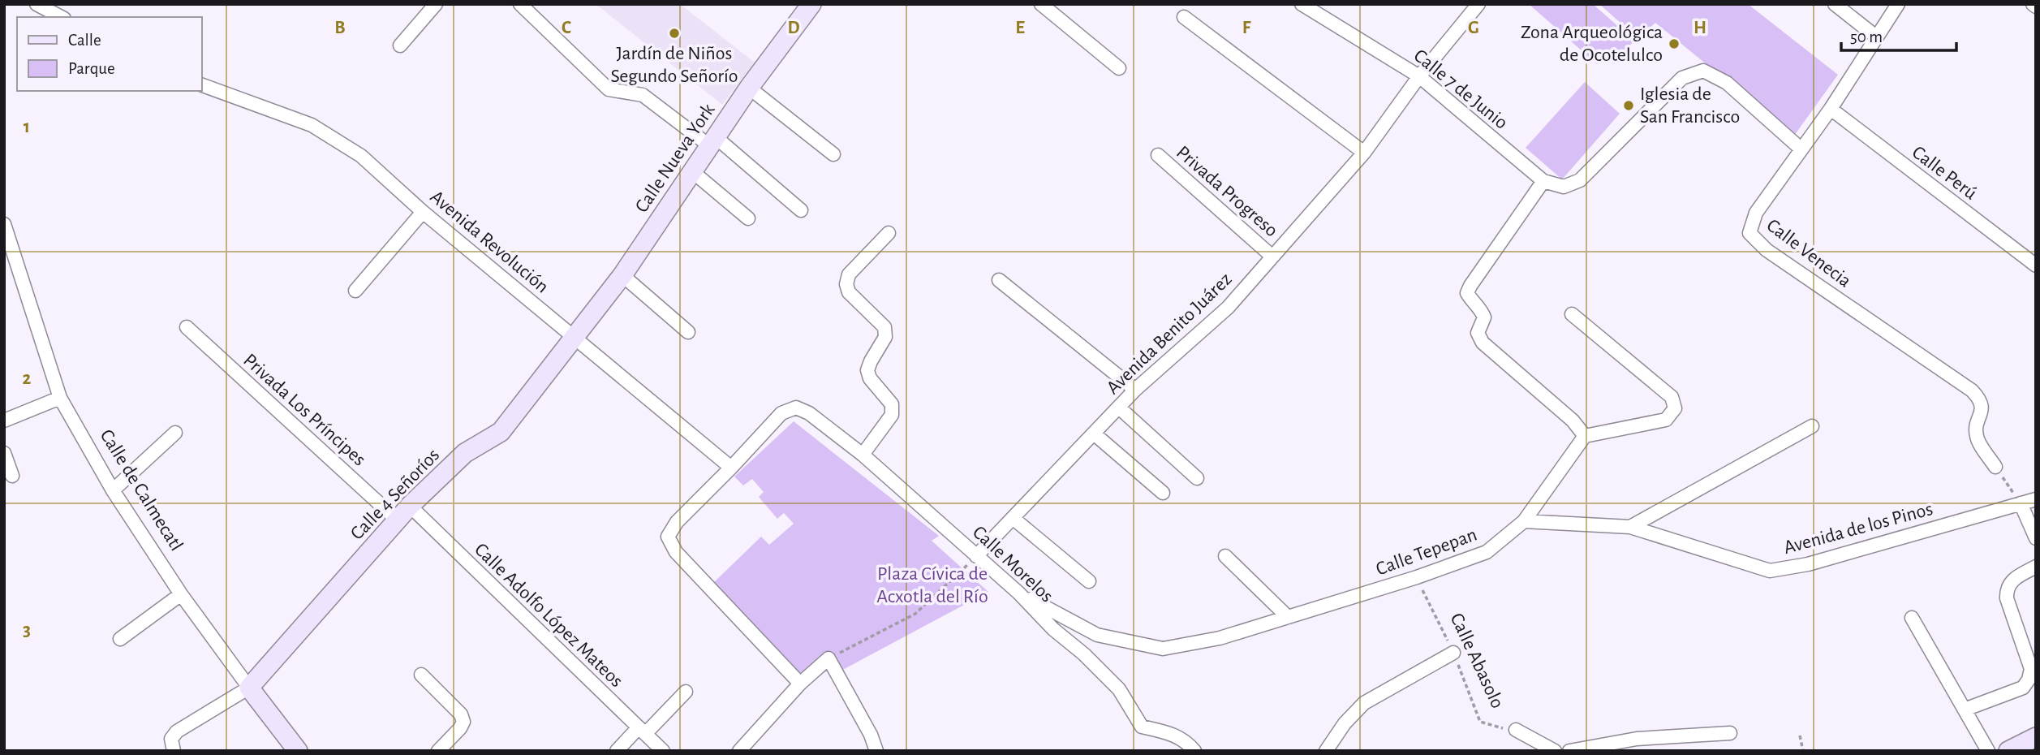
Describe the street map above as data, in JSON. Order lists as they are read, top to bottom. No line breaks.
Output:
{"streets":{"street":["Calle 7 de Junio","Calle Nueva York","Calle Perú","Privada Progreso","Avenida Revolución","Calle Venecia","Avenida Benito Juárez","Privada Los Príncipes","Calle de Calmecatl","Calle 4 Señoríos","Avenida de los Pinos","Calle Tepepan","Calle Morelos","Calle Adolfo López Mateos","Calle Abasolo"]},"crossings":[["Calle 7 de Junio","Calle Venecia"],["Calle 7 de Junio","Avenida Benito Juárez"],["Calle Nueva York","Avenida Revolución"],["Calle Nueva York","Calle 4 Señoríos"],["Calle Perú","Calle Venecia"],["Privada Progreso","Avenida Benito Juárez"],["Avenida Revolución","Calle 4 Señoríos"],["Avenida Revolución","Calle Morelos"],["Avenida Benito Juárez","Calle Morelos"],["Privada Los Príncipes","Calle 4 Señoríos"],["Calle de Calmecatl","Calle 4 Señoríos"],["Calle 4 Señoríos","Calle Adolfo López Mateos"],["Avenida de los Pinos","Calle Tepepan"],["Calle Tepepan","Calle Morelos"],["Calle Tepepan","Calle Abasolo"]],"parks":["Plaza Cívica de Acxotla del Río"],"places":["Jardín de Niños Segundo Señorío","Zona Arqueológica de Ocotelulco","Iglesia de San Francisco"],"legend":["Calle","Parque"],"scale_bar":"50 m","grid":{"columns":["B","C","D","E","F","G","H"],"rows":["1","2","3"]}}
